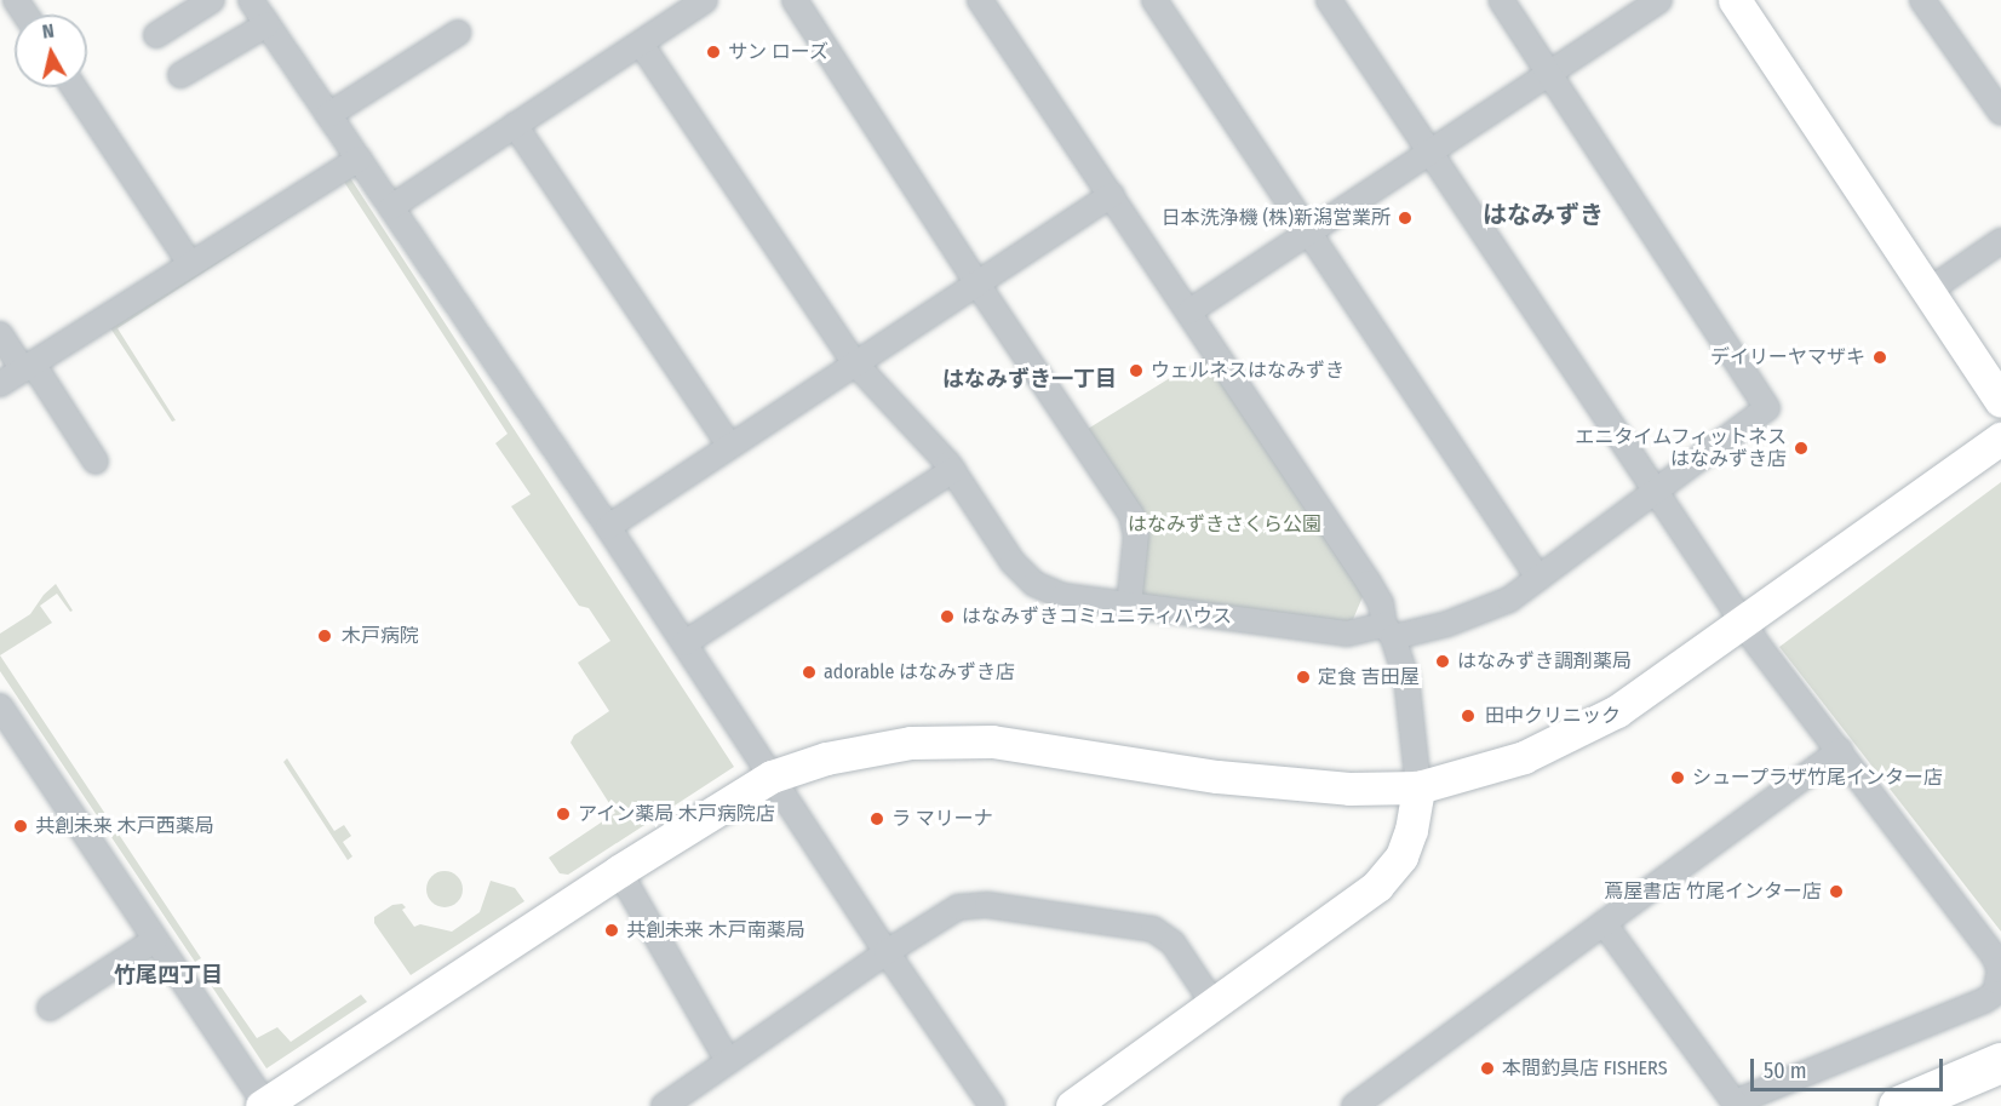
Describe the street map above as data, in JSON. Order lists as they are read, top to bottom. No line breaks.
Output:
{"districts":["はなみずき","はなみずき一丁目","竹尾四丁目"],"parks":["はなみずきさくら公園"],"places":["サン ローズ","日本洗浄機 (株)新潟営業所","デイリーヤマザキ","ウェルネスはなみずき","エニタイムフィットネス はなみずき店","はなみずきコミュニティハウス","木戸病院","はなみずき調剤薬局","adorable はなみずき店","定食 吉田屋","田中クリニック","シュープラザ竹尾インター店","アイン薬局 木戸病院店","ラ マリーナ","共創未来 木戸西薬局","蔦屋書店 竹尾インター店","共創未来 木戸南薬局","本間釣具店 FISHERS"],"scale_bar":"50 m","north":"top"}
